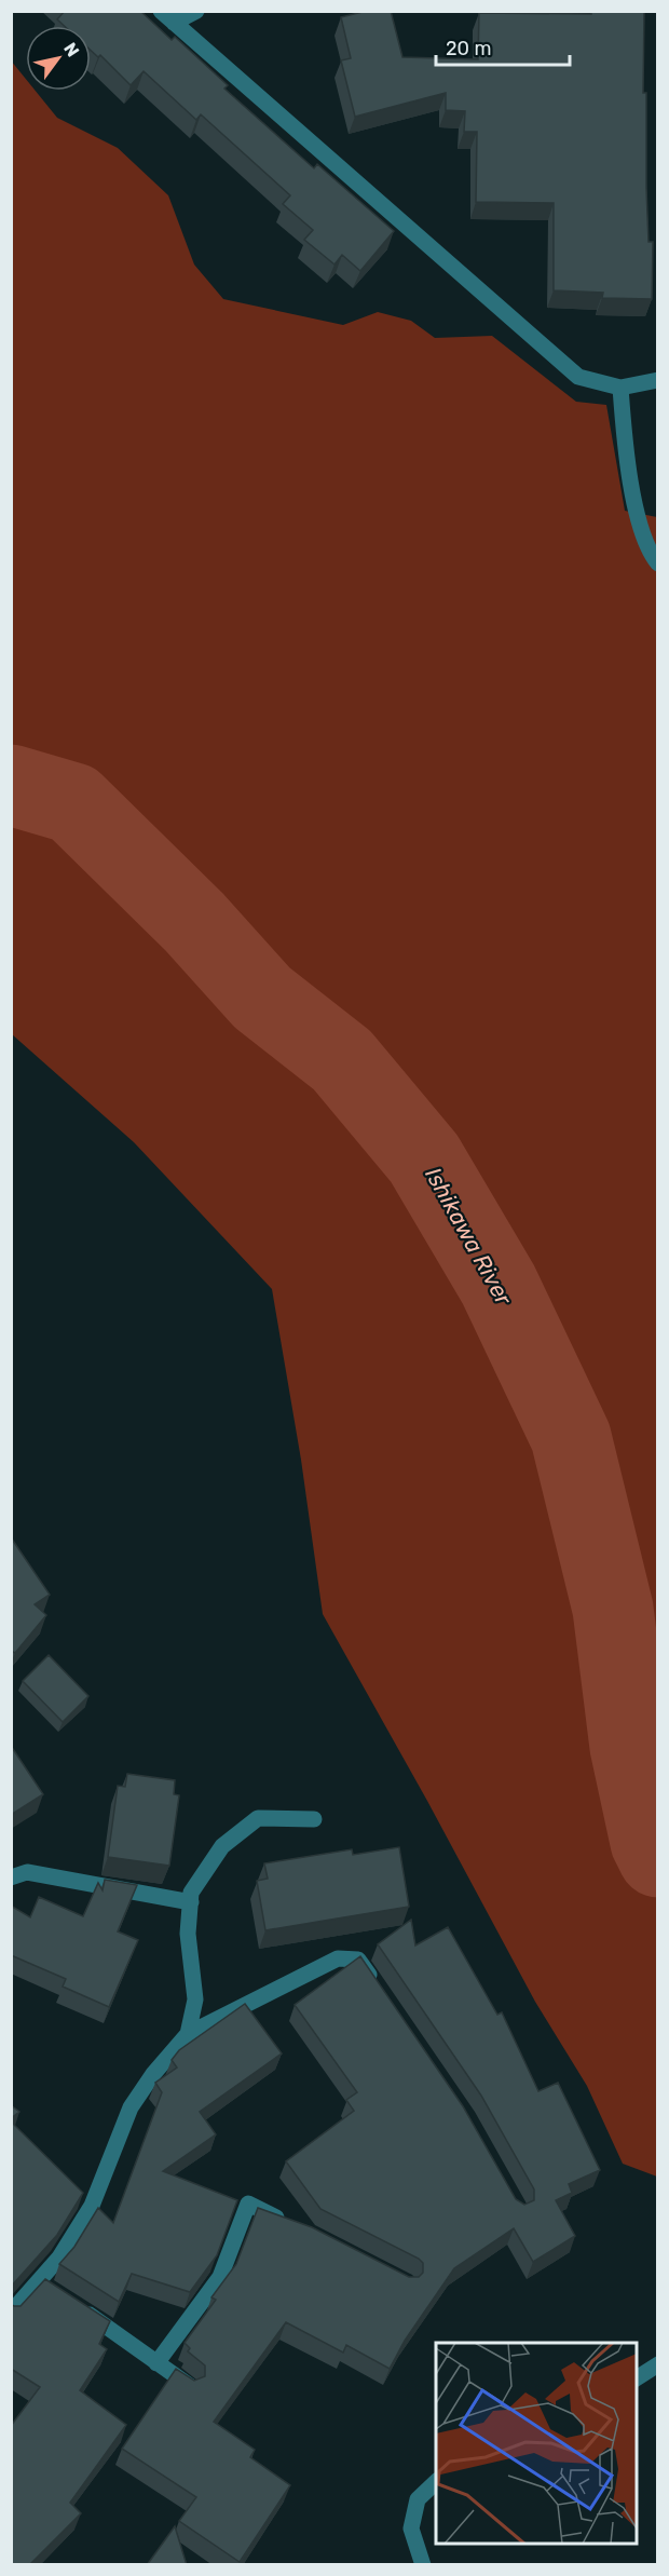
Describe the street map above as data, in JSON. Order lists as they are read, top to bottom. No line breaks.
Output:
{"water":["Ishikawa River"],"scale_bar":"20 m","north":"top right"}
